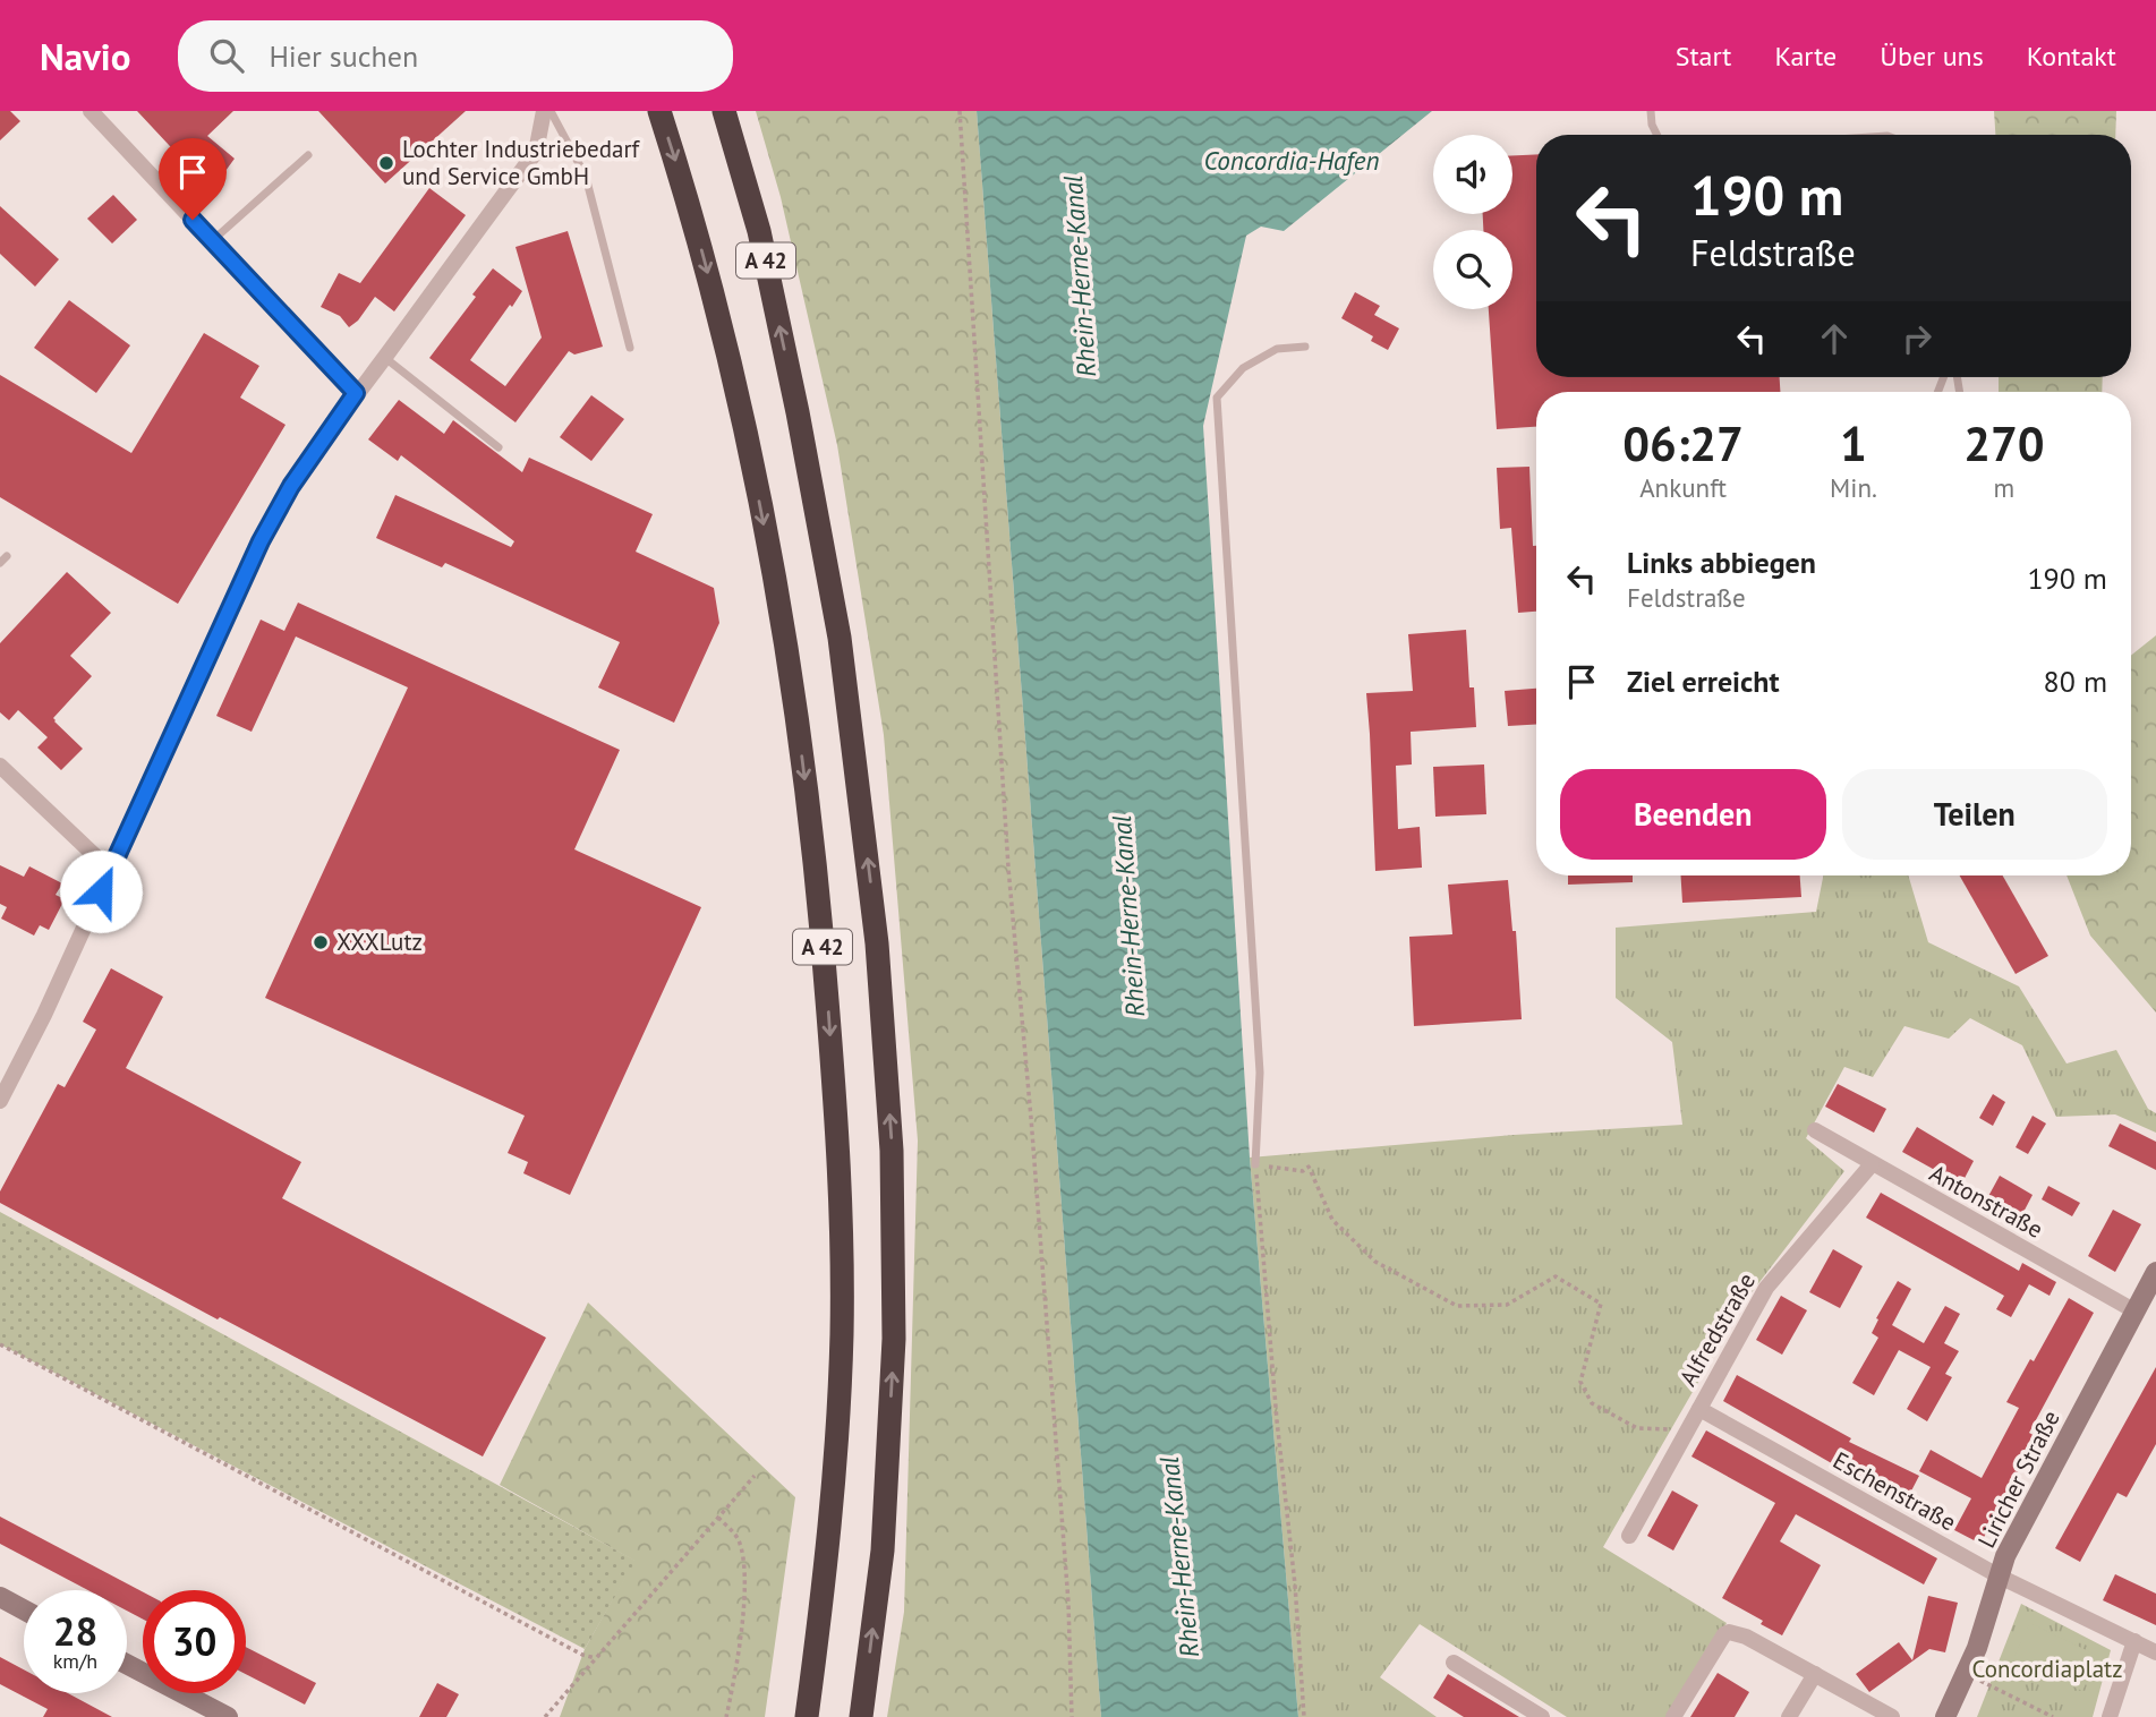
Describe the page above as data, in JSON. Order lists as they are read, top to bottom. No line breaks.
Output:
{"streets":{"highway":["A 42"],"street":["Antonstraße","Alfredstraße","Liricher Straße","Eschenstraße"]},"crossings":[["Antonstraße","Alfredstraße"],["Antonstraße","Liricher Straße"],["Alfredstraße","Eschenstraße"],["Liricher Straße","Eschenstraße"]],"water":["Concordia-Hafen","Rhein-Herne-Kanal"],"parks":["Concordiaplatz"],"places":["Lochter Industriebedarf und Service GmbH","XXXLutz"],"page":{"header":"Navio","search":"Hier suchen","nav":["Start","Karte","Über uns","Kontakt"],"turn":["190 m","Feldstraße"],"eta":["06:27","Ankunft","1","Min.","270","m"],"list":[{"name":"Links abbiegen","note":"Feldstraße","value":"190 m"},{"name":"Ziel erreicht","value":"80 m"}],"buttons":["Beenden","Teilen"],"speed":"28 km/h","limit":"30"}}
